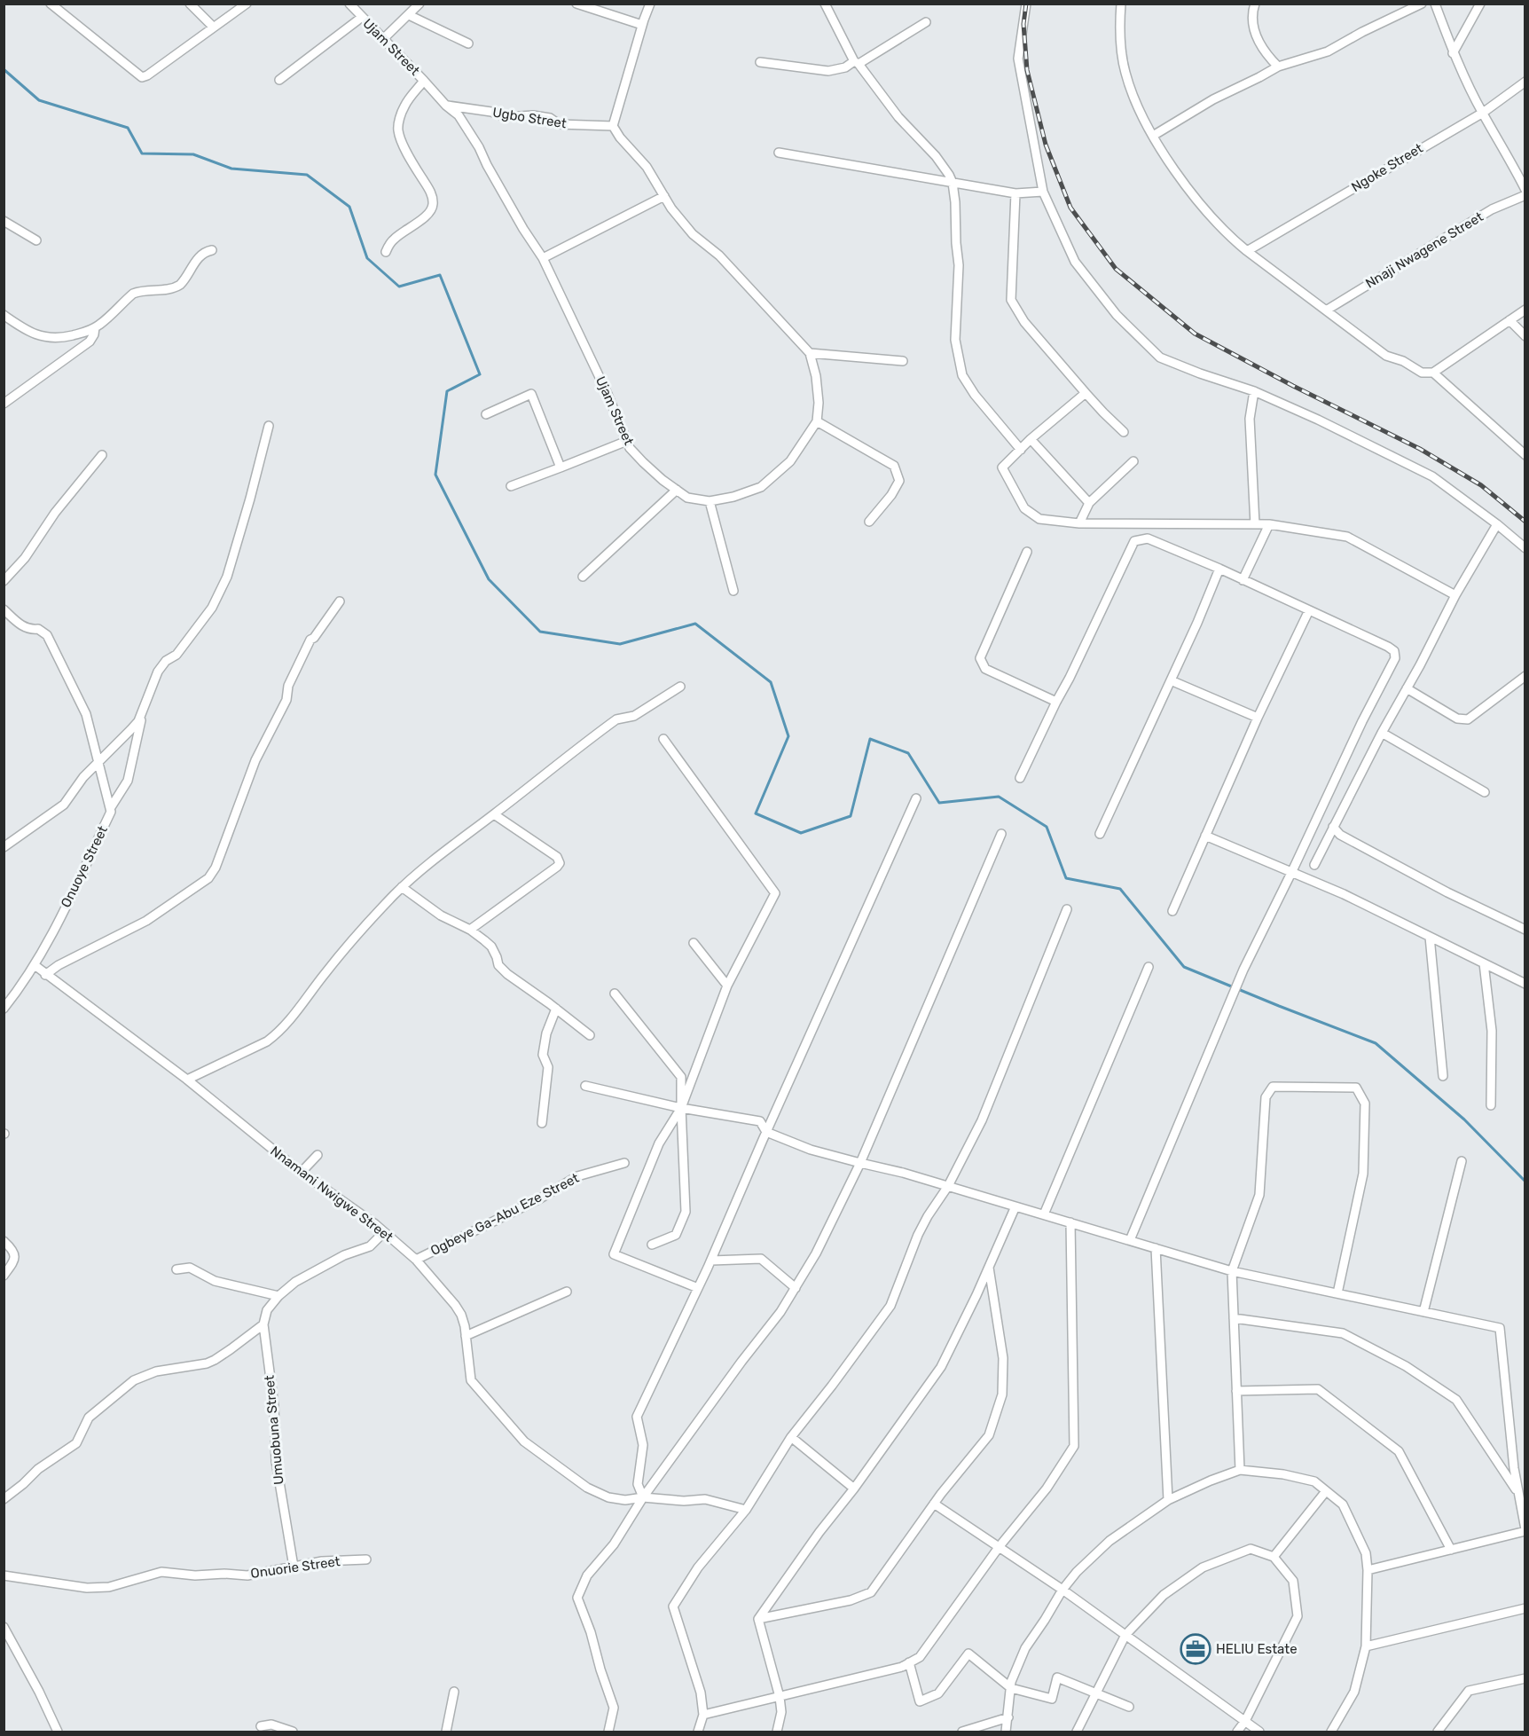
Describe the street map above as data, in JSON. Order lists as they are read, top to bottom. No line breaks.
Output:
{"streets":{"street":["Ujam Street","Ugbo Street","Ngoke Street","Nnaji Nwagene Street","Onuoye Street","Nnamani Nwigwe Street","Ogbeye Ga-Abu Eze Street","Umuobuna Street","Onuorie Street"]},"crossings":[["Ujam Street","Ugbo Street"],["Onuoye Street","Nnamani Nwigwe Street"],["Nnamani Nwigwe Street","Ogbeye Ga-Abu Eze Street"],["Umuobuna Street","Onuorie Street"]],"places":{"office":["HELIU Estate"]}}
